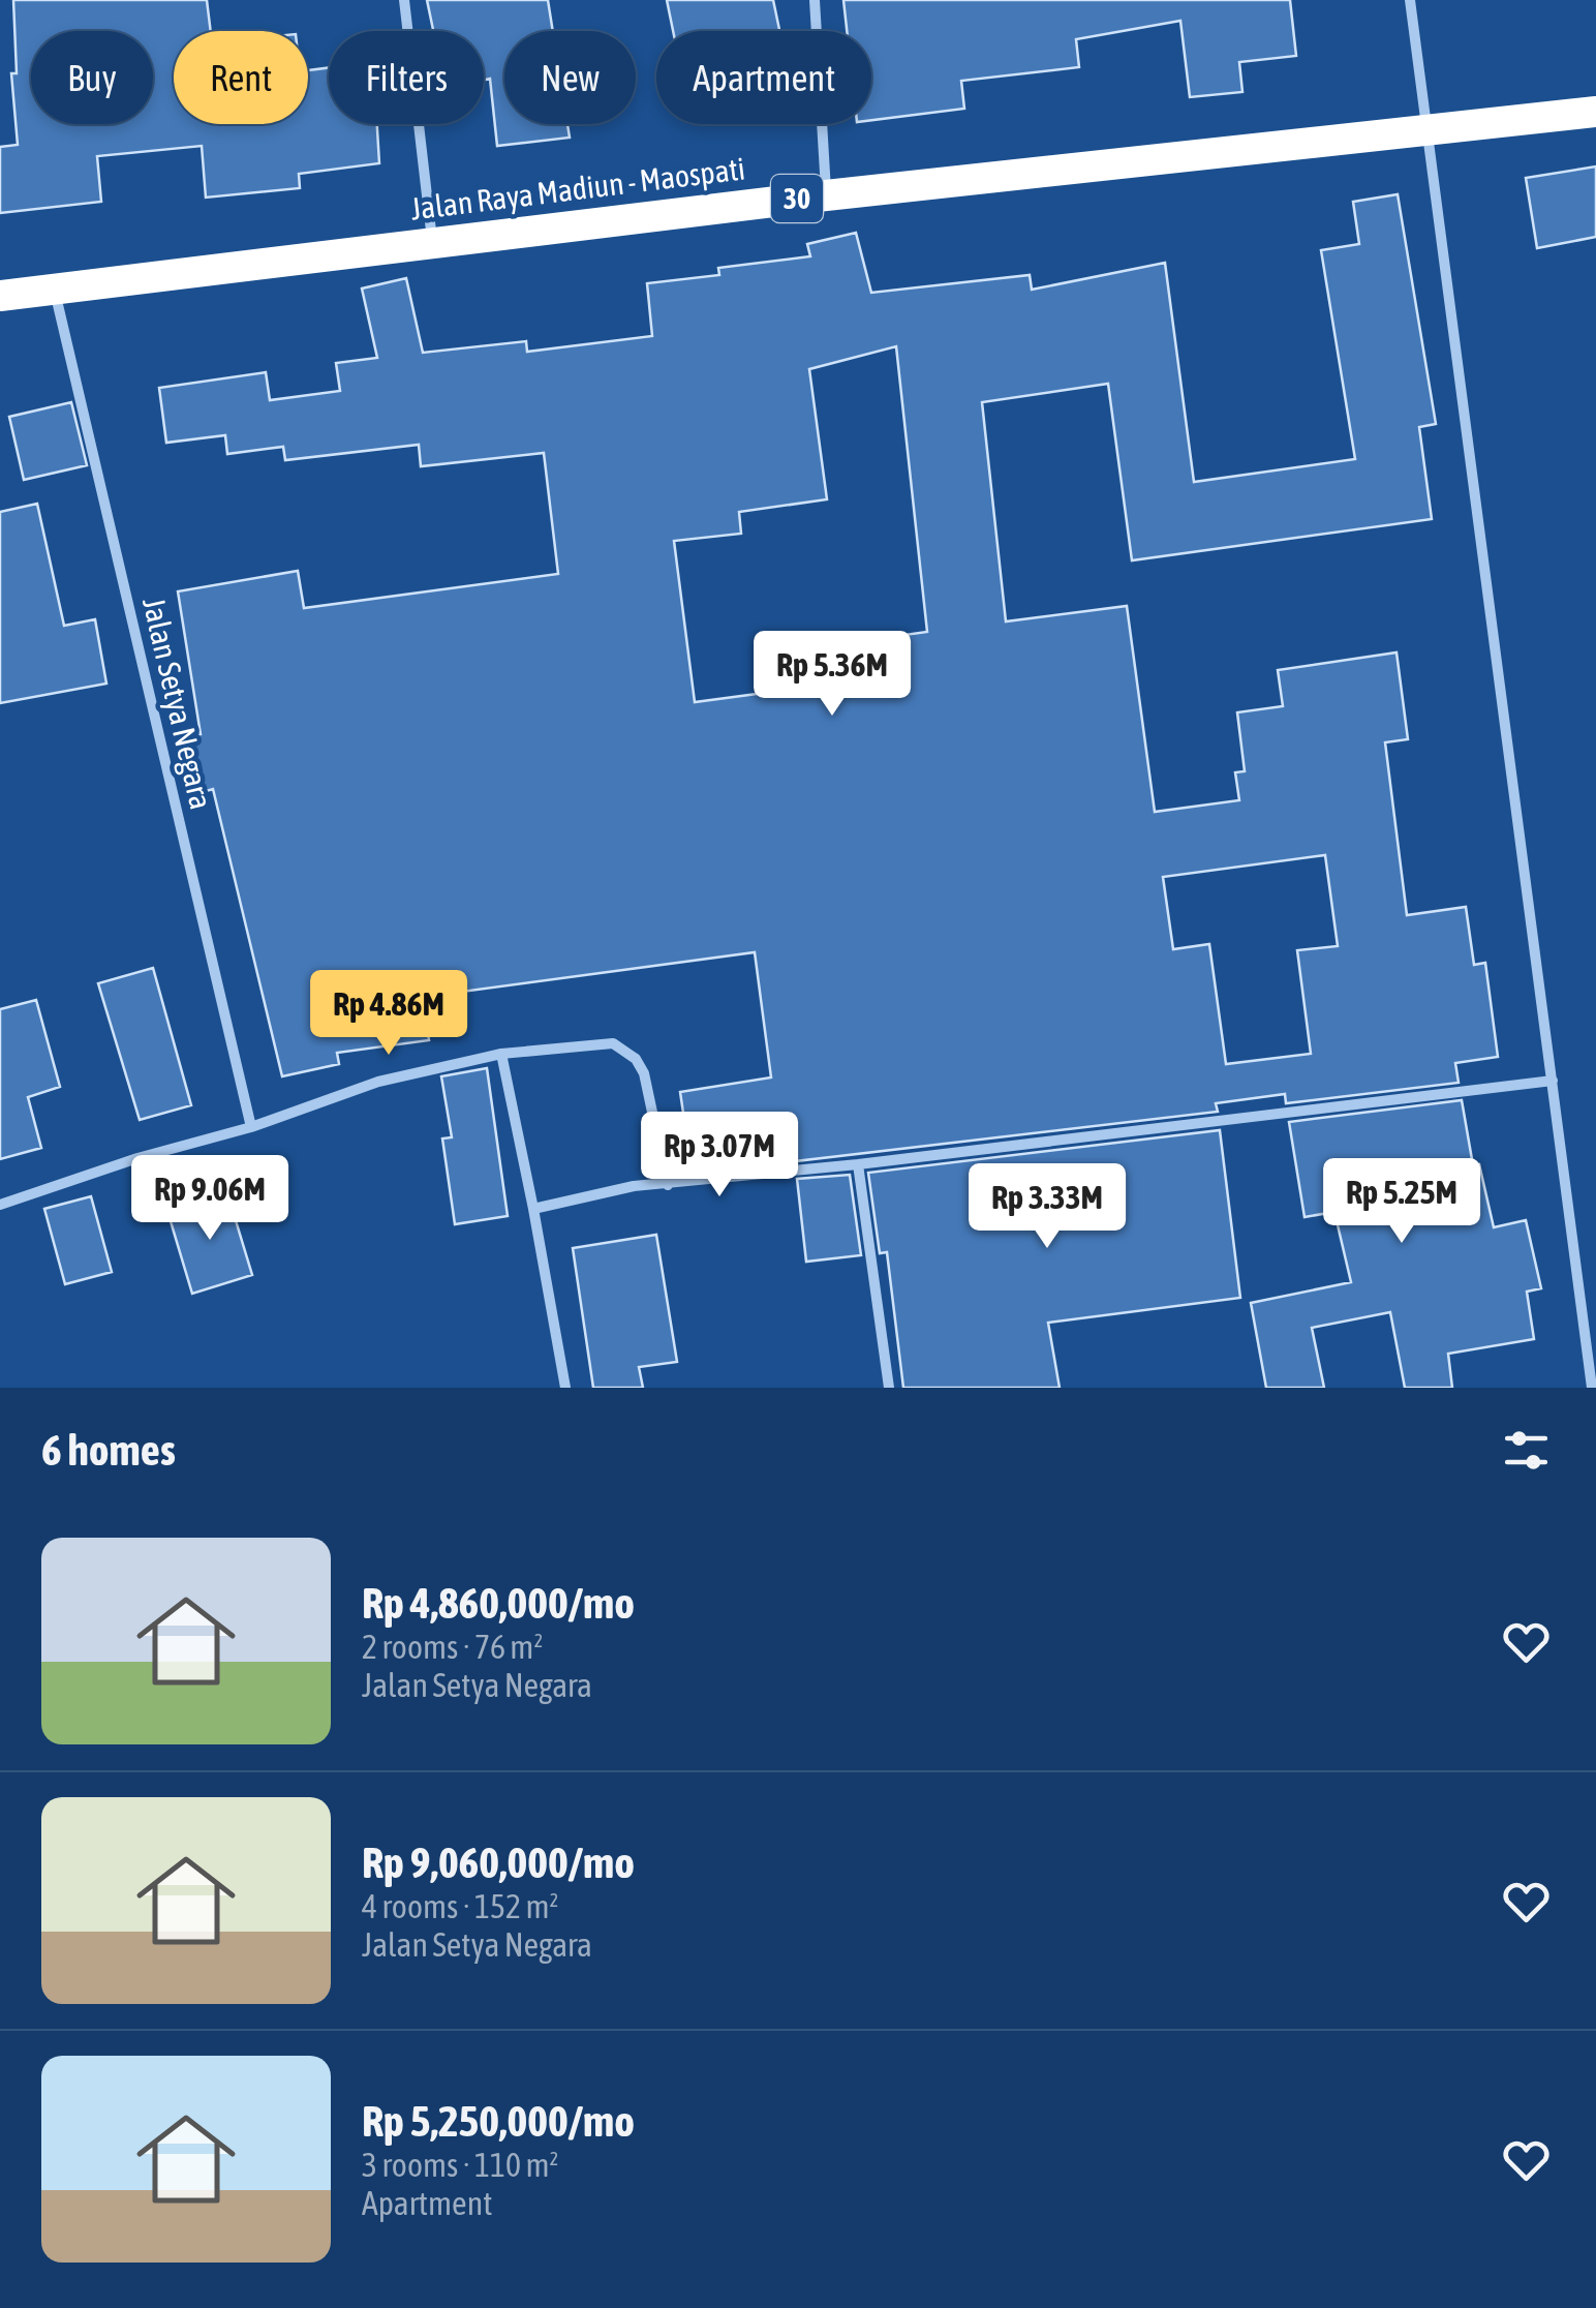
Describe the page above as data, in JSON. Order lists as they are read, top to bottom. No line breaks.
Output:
{"streets":{"highway":["Jalan Raya Madiun - Maospati","30"],"street":["Jalan Setya Negara"]},"crossings":[["Jalan Raya Madiun - Maospati","Jalan Setya Negara"]],"page":{"chip":["Buy","Rent","Filters","New","Apartment"],"price":["Rp 5.36M","Rp 4.86M","Rp 3.07M","Rp 9.06M","Rp 5.25M","Rp 3.33M"],"heading":"6 homes","list":[{"name":"Rp 4,860,000/mo","note":"2 rooms · 76 m² · Jalan Setya Negara"},{"name":"Rp 9,060,000/mo","note":"4 rooms · 152 m² · Jalan Setya Negara"},{"name":"Rp 5,250,000/mo","note":"3 rooms · 110 m² · Apartment"}]}}
